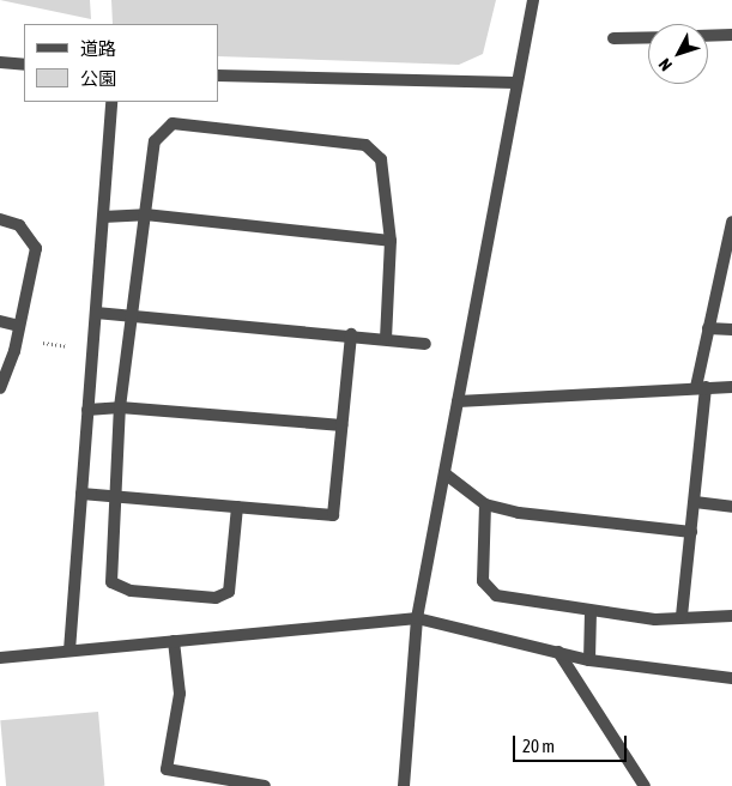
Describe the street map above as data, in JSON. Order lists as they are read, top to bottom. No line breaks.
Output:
{"legend":["道路","公園"],"scale_bar":"20 m","north":"bottom left"}
